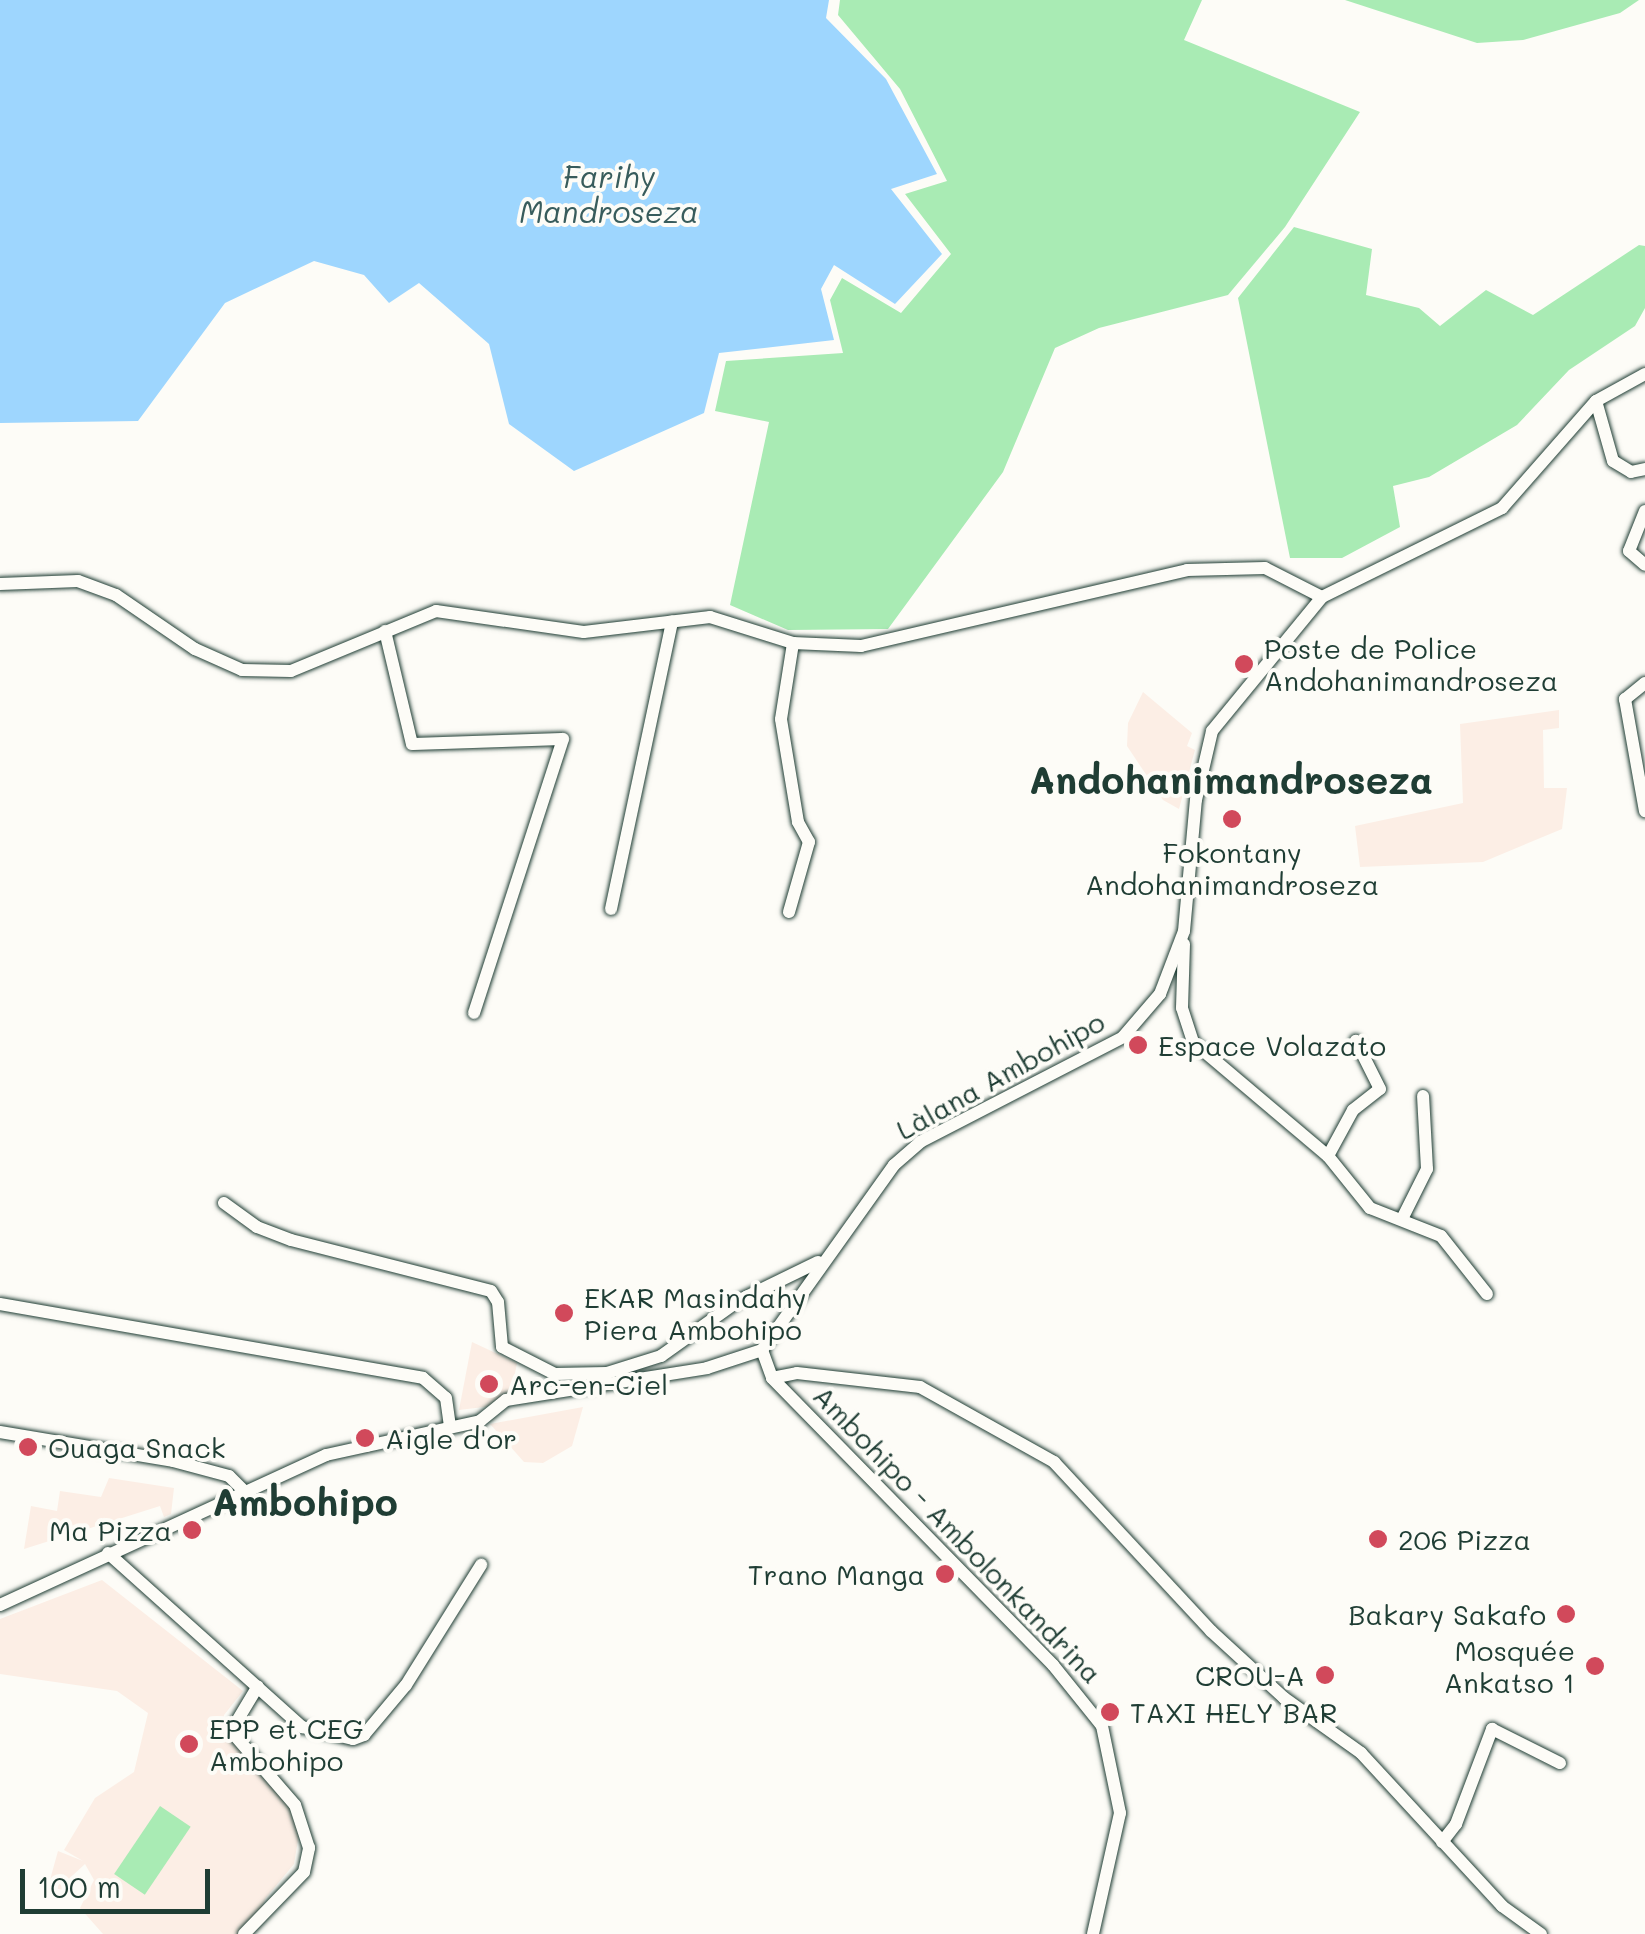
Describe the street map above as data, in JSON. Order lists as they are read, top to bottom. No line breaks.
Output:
{"streets":{"street":["Làlana Ambohipo","Ambohipo - Ambolonkandrina"]},"crossings":[["Làlana Ambohipo","Ambohipo - Ambolonkandrina"]],"districts":["Andohanimandroseza","Ambohipo"],"water":["Farihy Mandroseza"],"places":["Poste de Police Andohanimandroseza","Fokontany Andohanimandroseza","Espace Volazato","EKAR Masindahy Piera Ambohipo","Arc-en-Ciel","Aigle d'or","Ouaga Snack","Ma Pizza","206 Pizza","Trano Manga","Bakary Sakafo","Mosquée Ankatso 1","CROU-A","TAXI HELY BAR","EPP et CEG Ambohipo"],"scale_bar":"100 m"}
